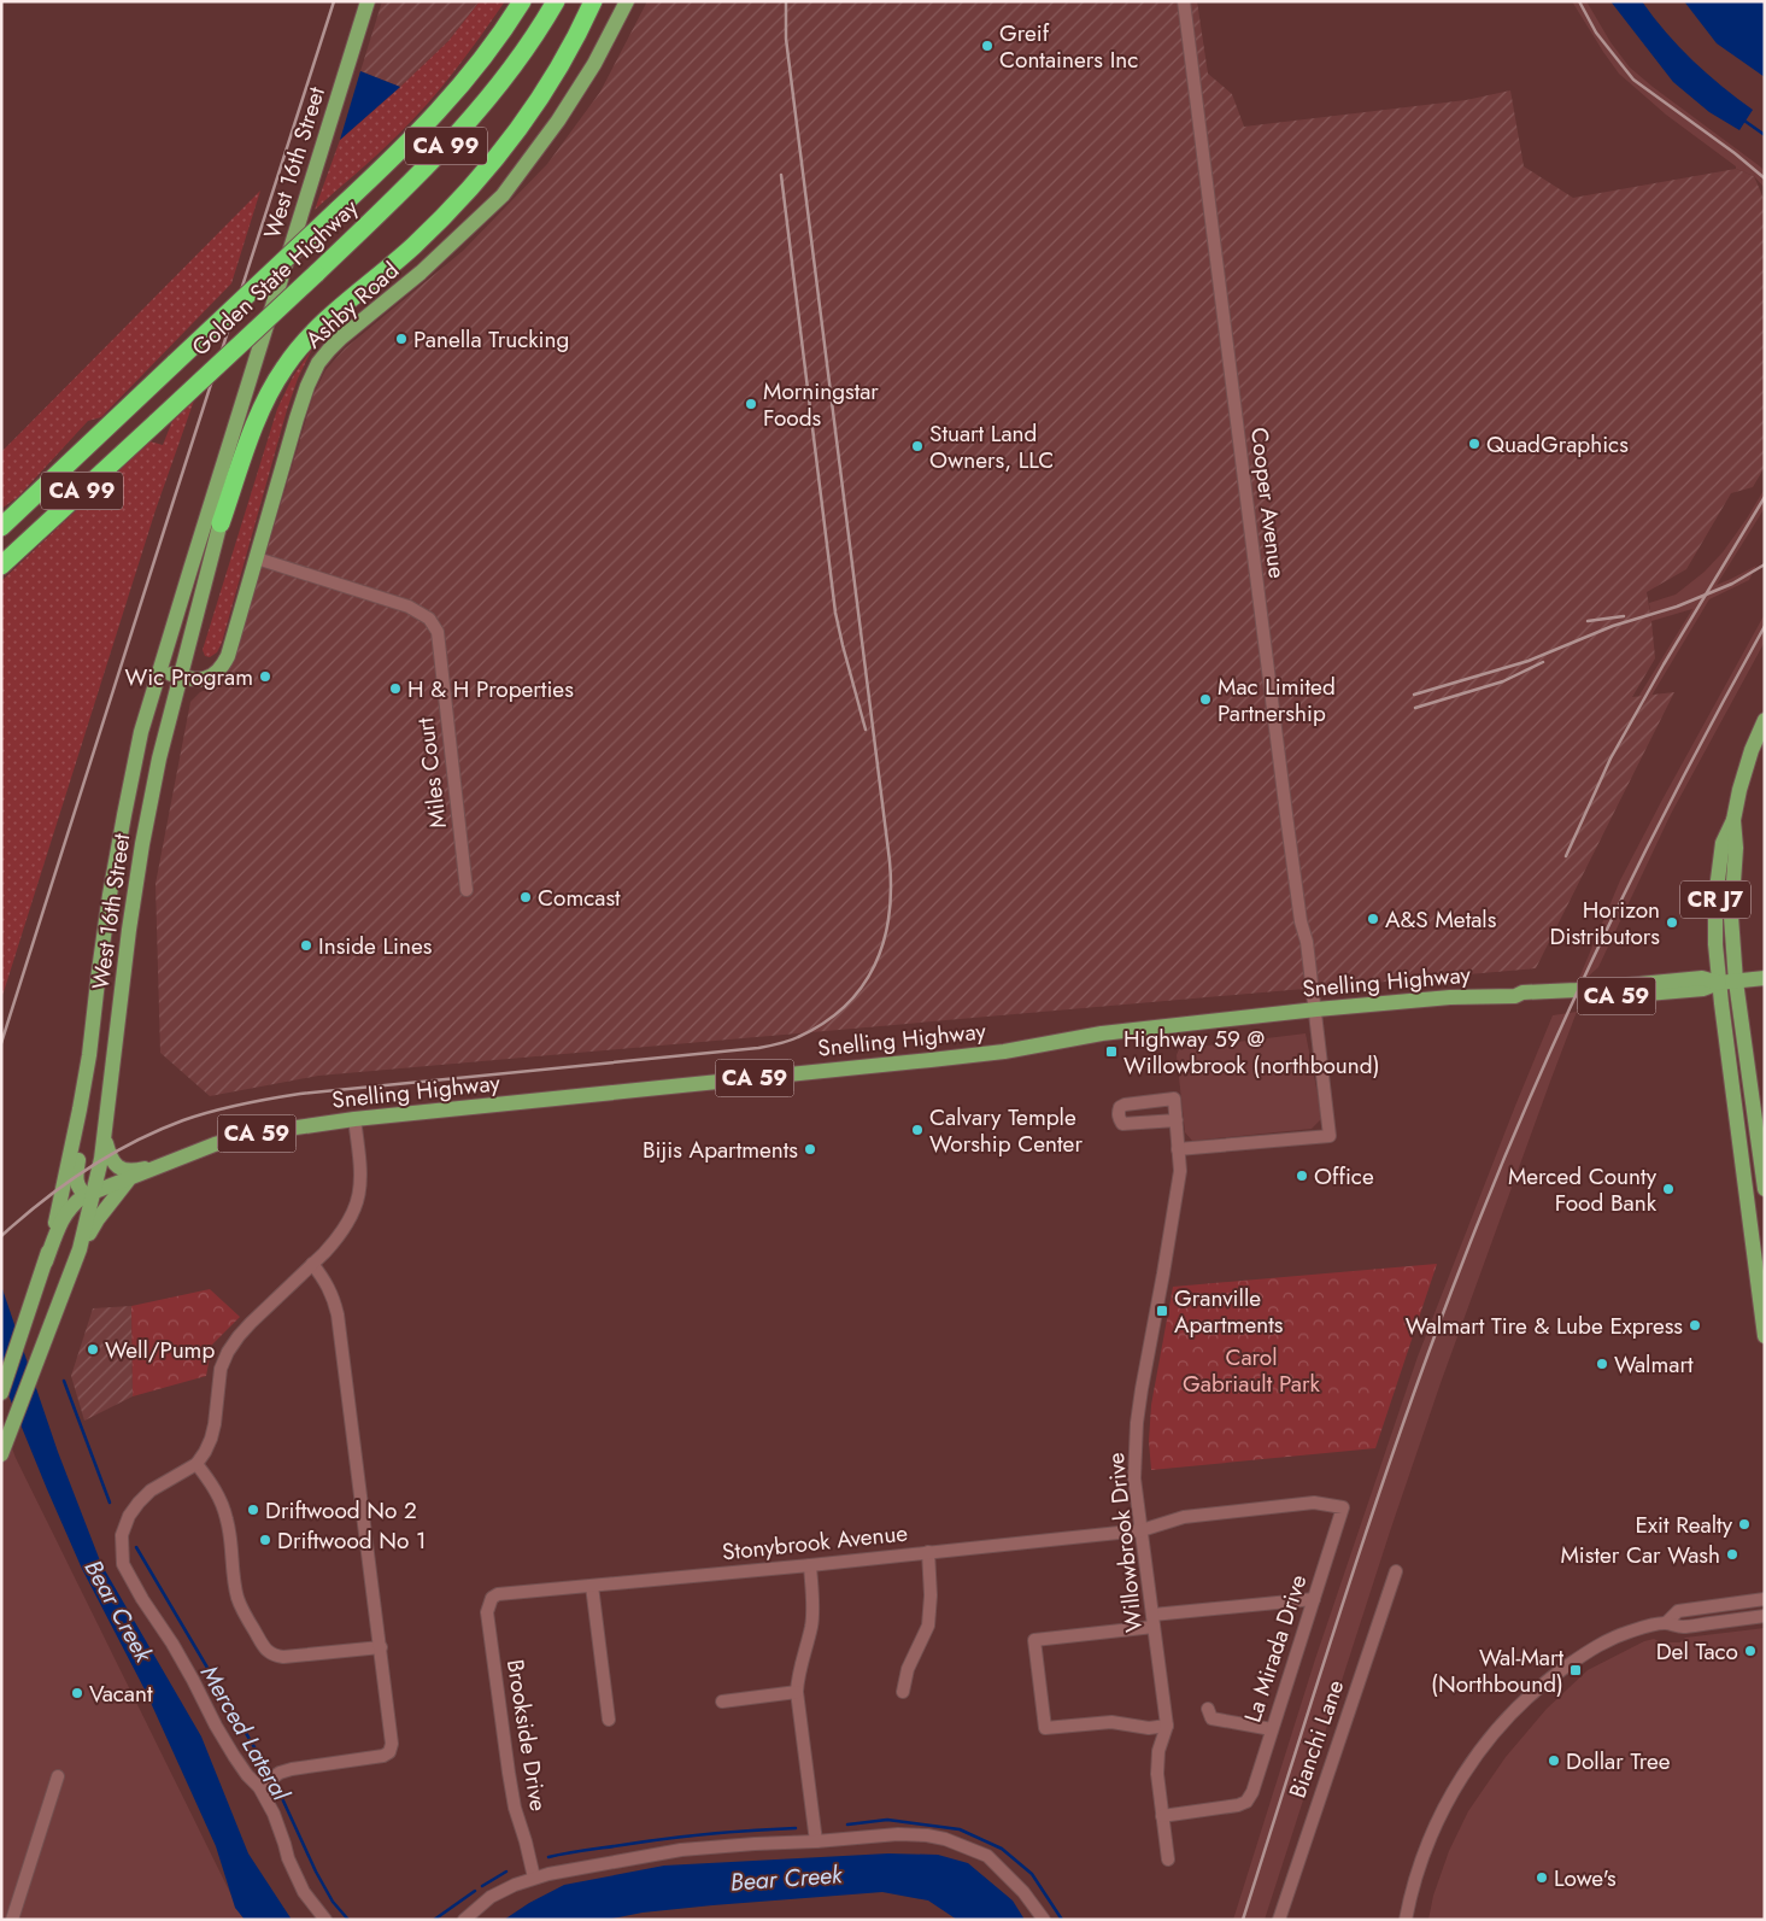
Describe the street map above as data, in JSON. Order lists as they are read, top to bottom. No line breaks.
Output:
{"streets":{"highway":["CA 99","Golden State Highway"],"main road":["West 16th Street","Ashby Road","CR J7","Snelling Highway","CA 59"],"street":["Cooper Avenue","Miles Court","Stonybrook Avenue","Willowbrook Drive","La Mirada Drive","Brookside Drive","Bianchi Lane"]},"crossings":[["West 16th Street","Ashby Road"],["West 16th Street","Snelling Highway"],["West 16th Street","CA 59"],["Ashby Road","Miles Court"],["Cooper Avenue","Snelling Highway"],["CR J7","Snelling Highway"],["CR J7","CA 59"],["Snelling Highway","CA 59"],["Stonybrook Avenue","Willowbrook Drive"],["Stonybrook Avenue","La Mirada Drive"],["Stonybrook Avenue","Brookside Drive"],["Willowbrook Drive","La Mirada Drive"]],"water":["Bear Creek","Merced Lateral"],"parks":["Carol Gabriault Park"],"places":{"other":["Greif Containers Inc","Panella Trucking","Morningstar Foods","QuadGraphics","Stuart Land Owners, LLC","Wic Program","H & H Properties","Mac Limited Partnership","Comcast","A&S Metals","Horizon Distributors","Inside Lines","Calvary Temple Worship Center","Bijis Apartments","Office","Merced County Food Bank","Walmart Tire & Lube Express","Well/Pump","Walmart","Driftwood No 2","Exit Realty","Driftwood No 1","Mister Car Wash","Del Taco","Vacant","Dollar Tree","Lowe's"],"transit":["Highway 59 @ Willowbrook (northbound)","Granville Apartments","Wal-Mart (Northbound)"]}}
